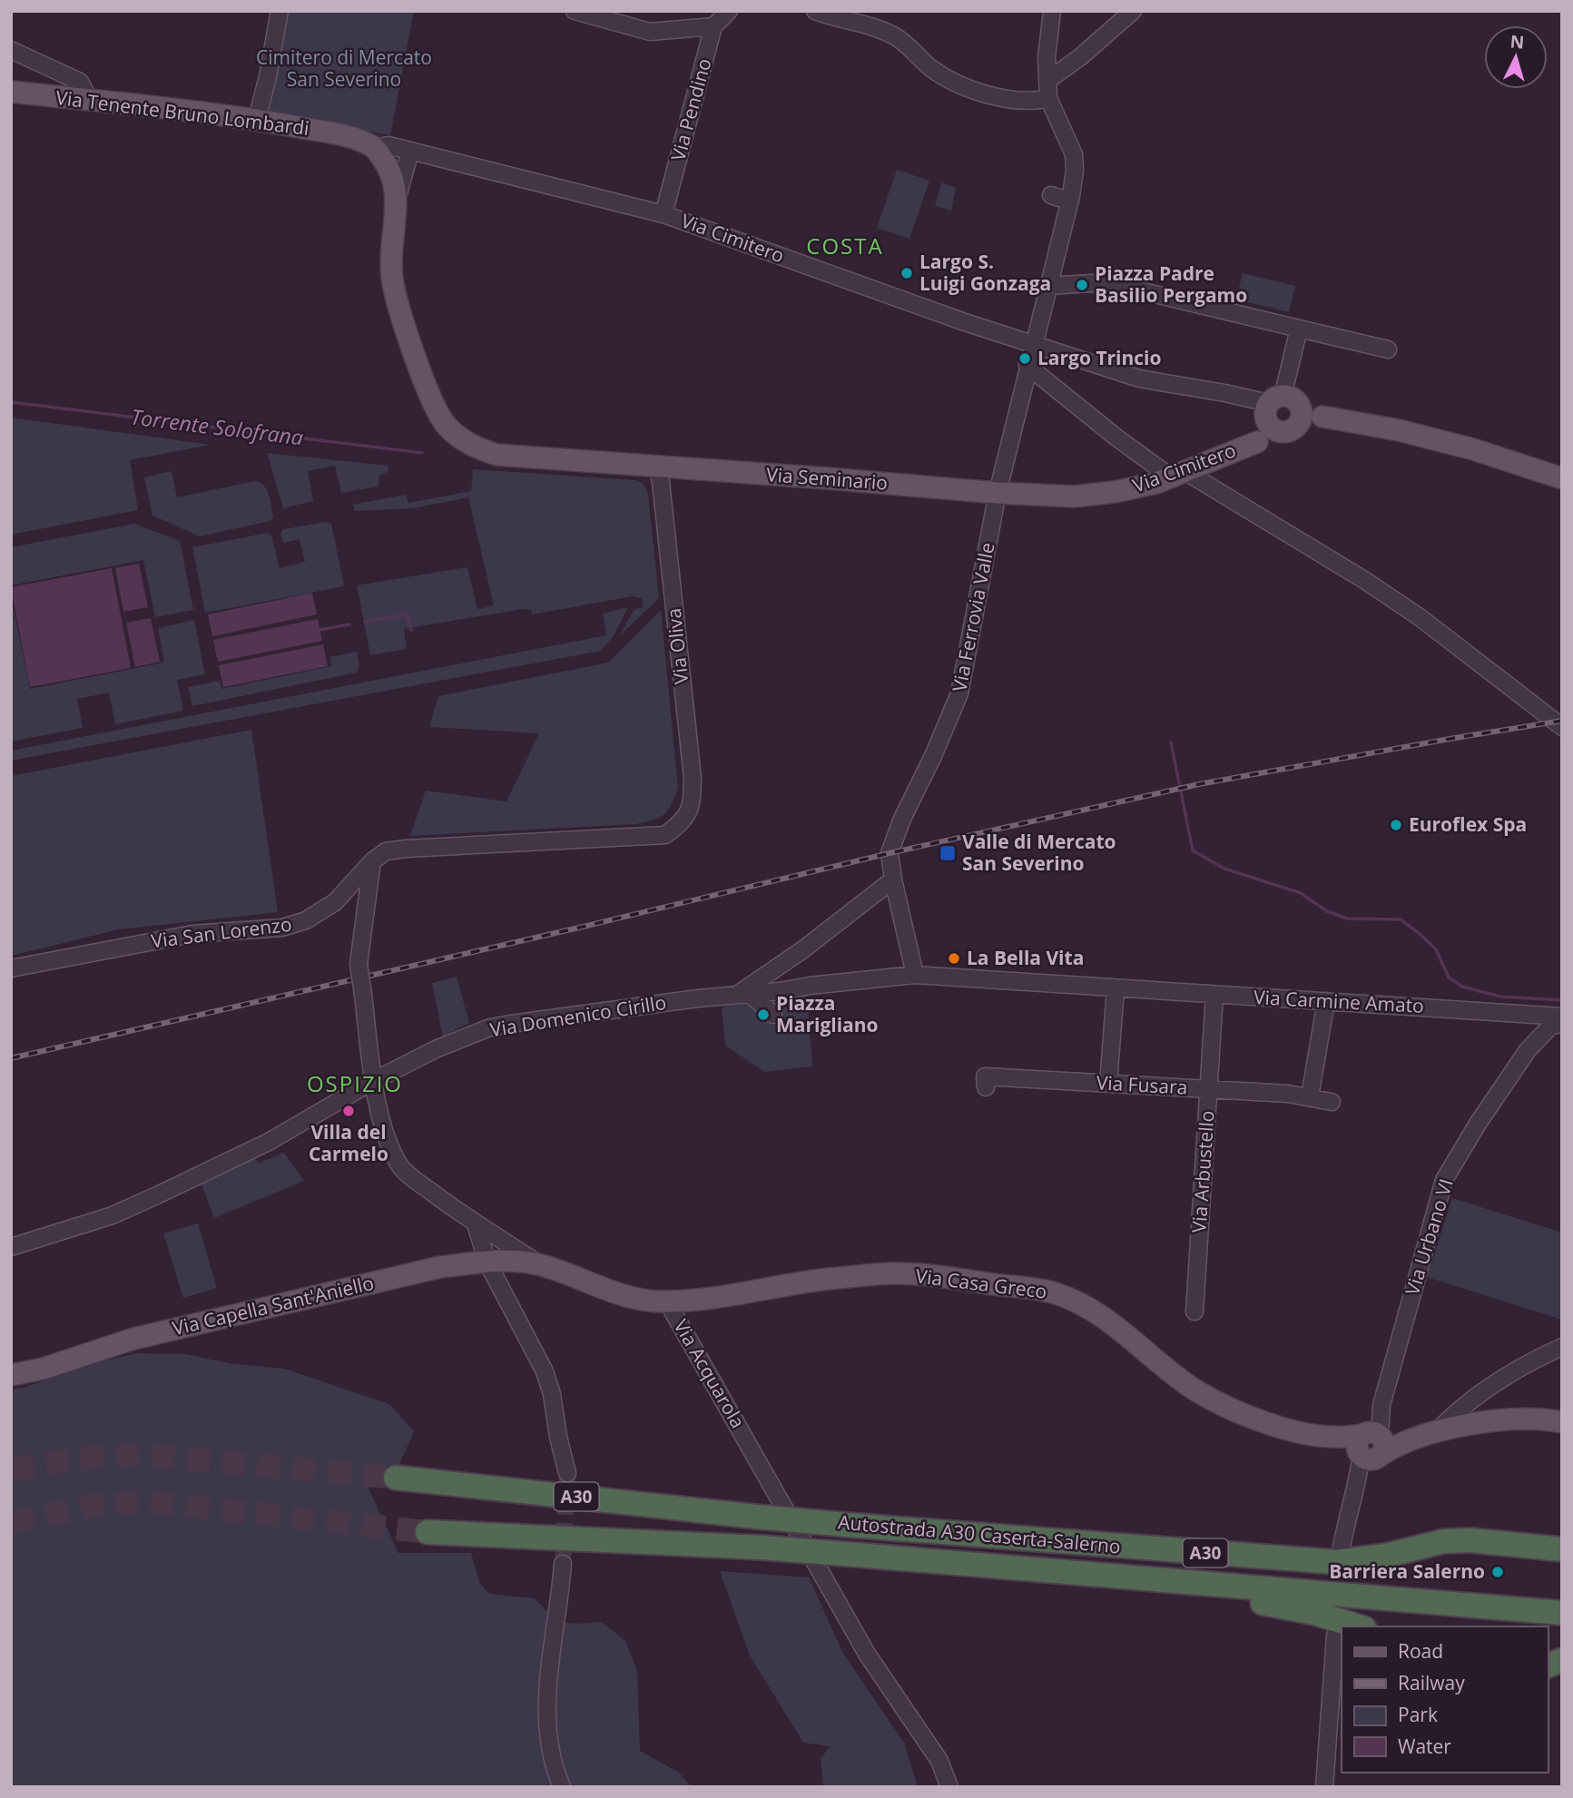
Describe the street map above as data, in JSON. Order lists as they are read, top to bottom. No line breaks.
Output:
{"streets":{"highway":["A30","Autostrada A30 Caserta-Salerno"],"main road":["Via Tenente Bruno Lombardi","Via Cimitero","Via Seminario","Via Casa Greco","Via Capella Sant'Aniello","Via Acquarola"],"street":["Via Pendino","Via Ferrovia Valle","Via Oliva","Via San Lorenzo","Via Carmine Amato","Via Domenico Cirillo","Via Fusara","Via Arbustello","Via Urbano VI"]},"crossings":[["Via Pendino","Via Cimitero"],["Via Tenente Bruno Lombardi","Via Cimitero"],["Via Cimitero","Via Seminario"],["Via Cimitero","Via Ferrovia Valle"],["Via Seminario","Via Ferrovia Valle"],["Via Seminario","Via Oliva"],["Via Ferrovia Valle","Via Domenico Cirillo"],["Via Oliva","Via San Lorenzo"],["Via Carmine Amato","Via Domenico Cirillo"],["Via Carmine Amato","Via Arbustello"],["Via Carmine Amato","Via Urbano VI"],["Via Domenico Cirillo","Via Acquarola"],["Via Fusara","Via Arbustello"],["Via Urbano VI","Via Casa Greco"],["Via Casa Greco","Via Acquarola"],["Via Capella Sant'Aniello","Via Acquarola"]],"districts":["COSTA","OSPIZIO"],"water":["Torrente Solofrana"],"parks":["Cimitero di Mercato San Severino"],"places":{"other":["Largo S. Luigi Gonzaga","Piazza Padre Basilio Pergamo","Largo Trincio","Euroflex Spa","La Bella Vita","Piazza Marigliano","Villa del Carmelo","Barriera Salerno"],"transit":["Valle di Mercato San Severino"]},"legend":["Road","Railway","Park","Water"],"north":"top"}
